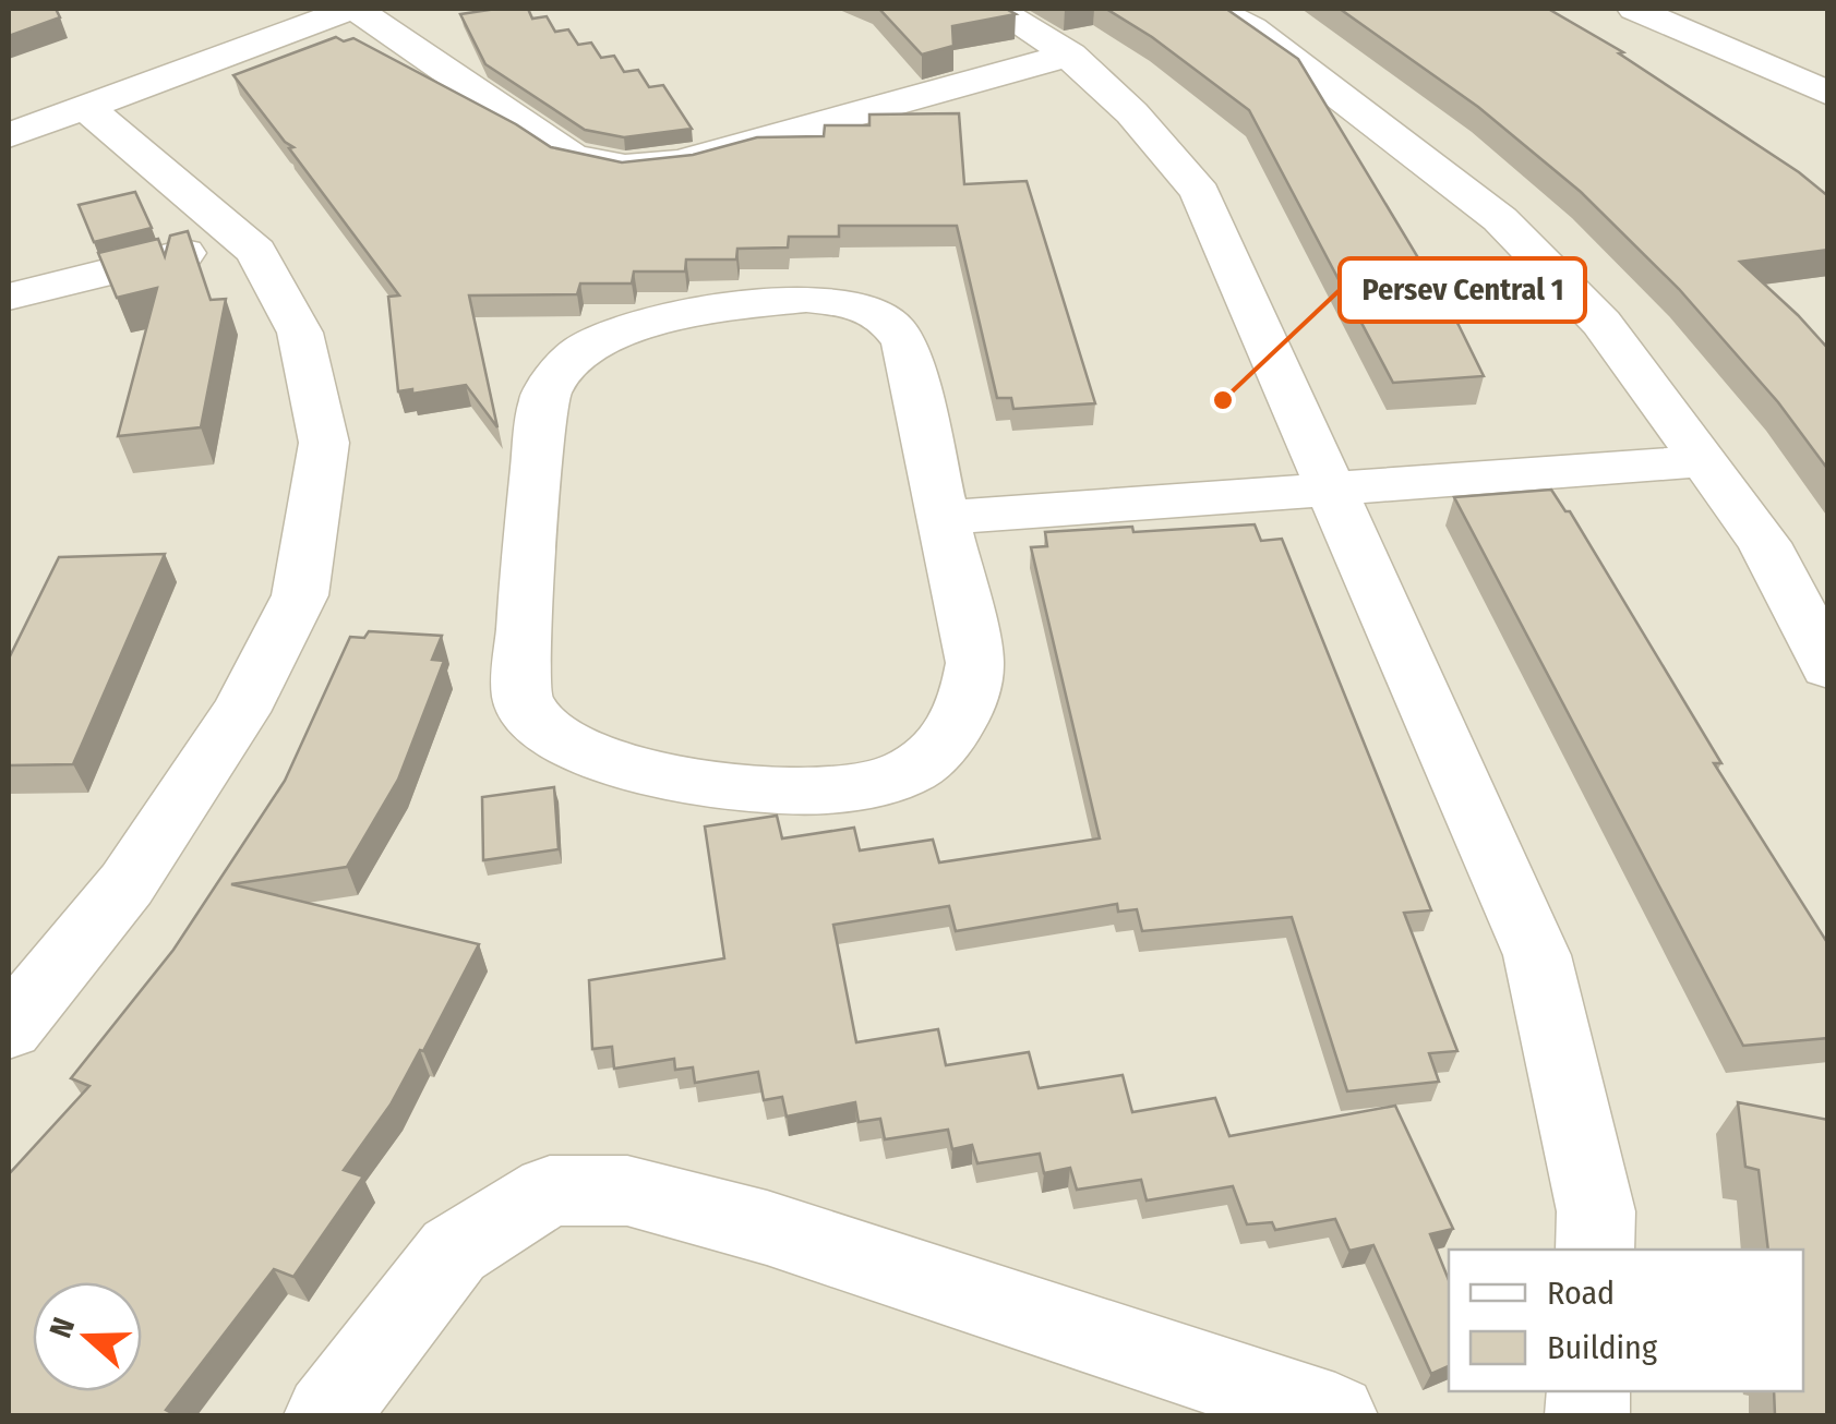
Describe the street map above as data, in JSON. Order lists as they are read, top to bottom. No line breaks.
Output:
{"places":["Persev Central 1"],"legend":["Road","Building"],"north":"left"}
